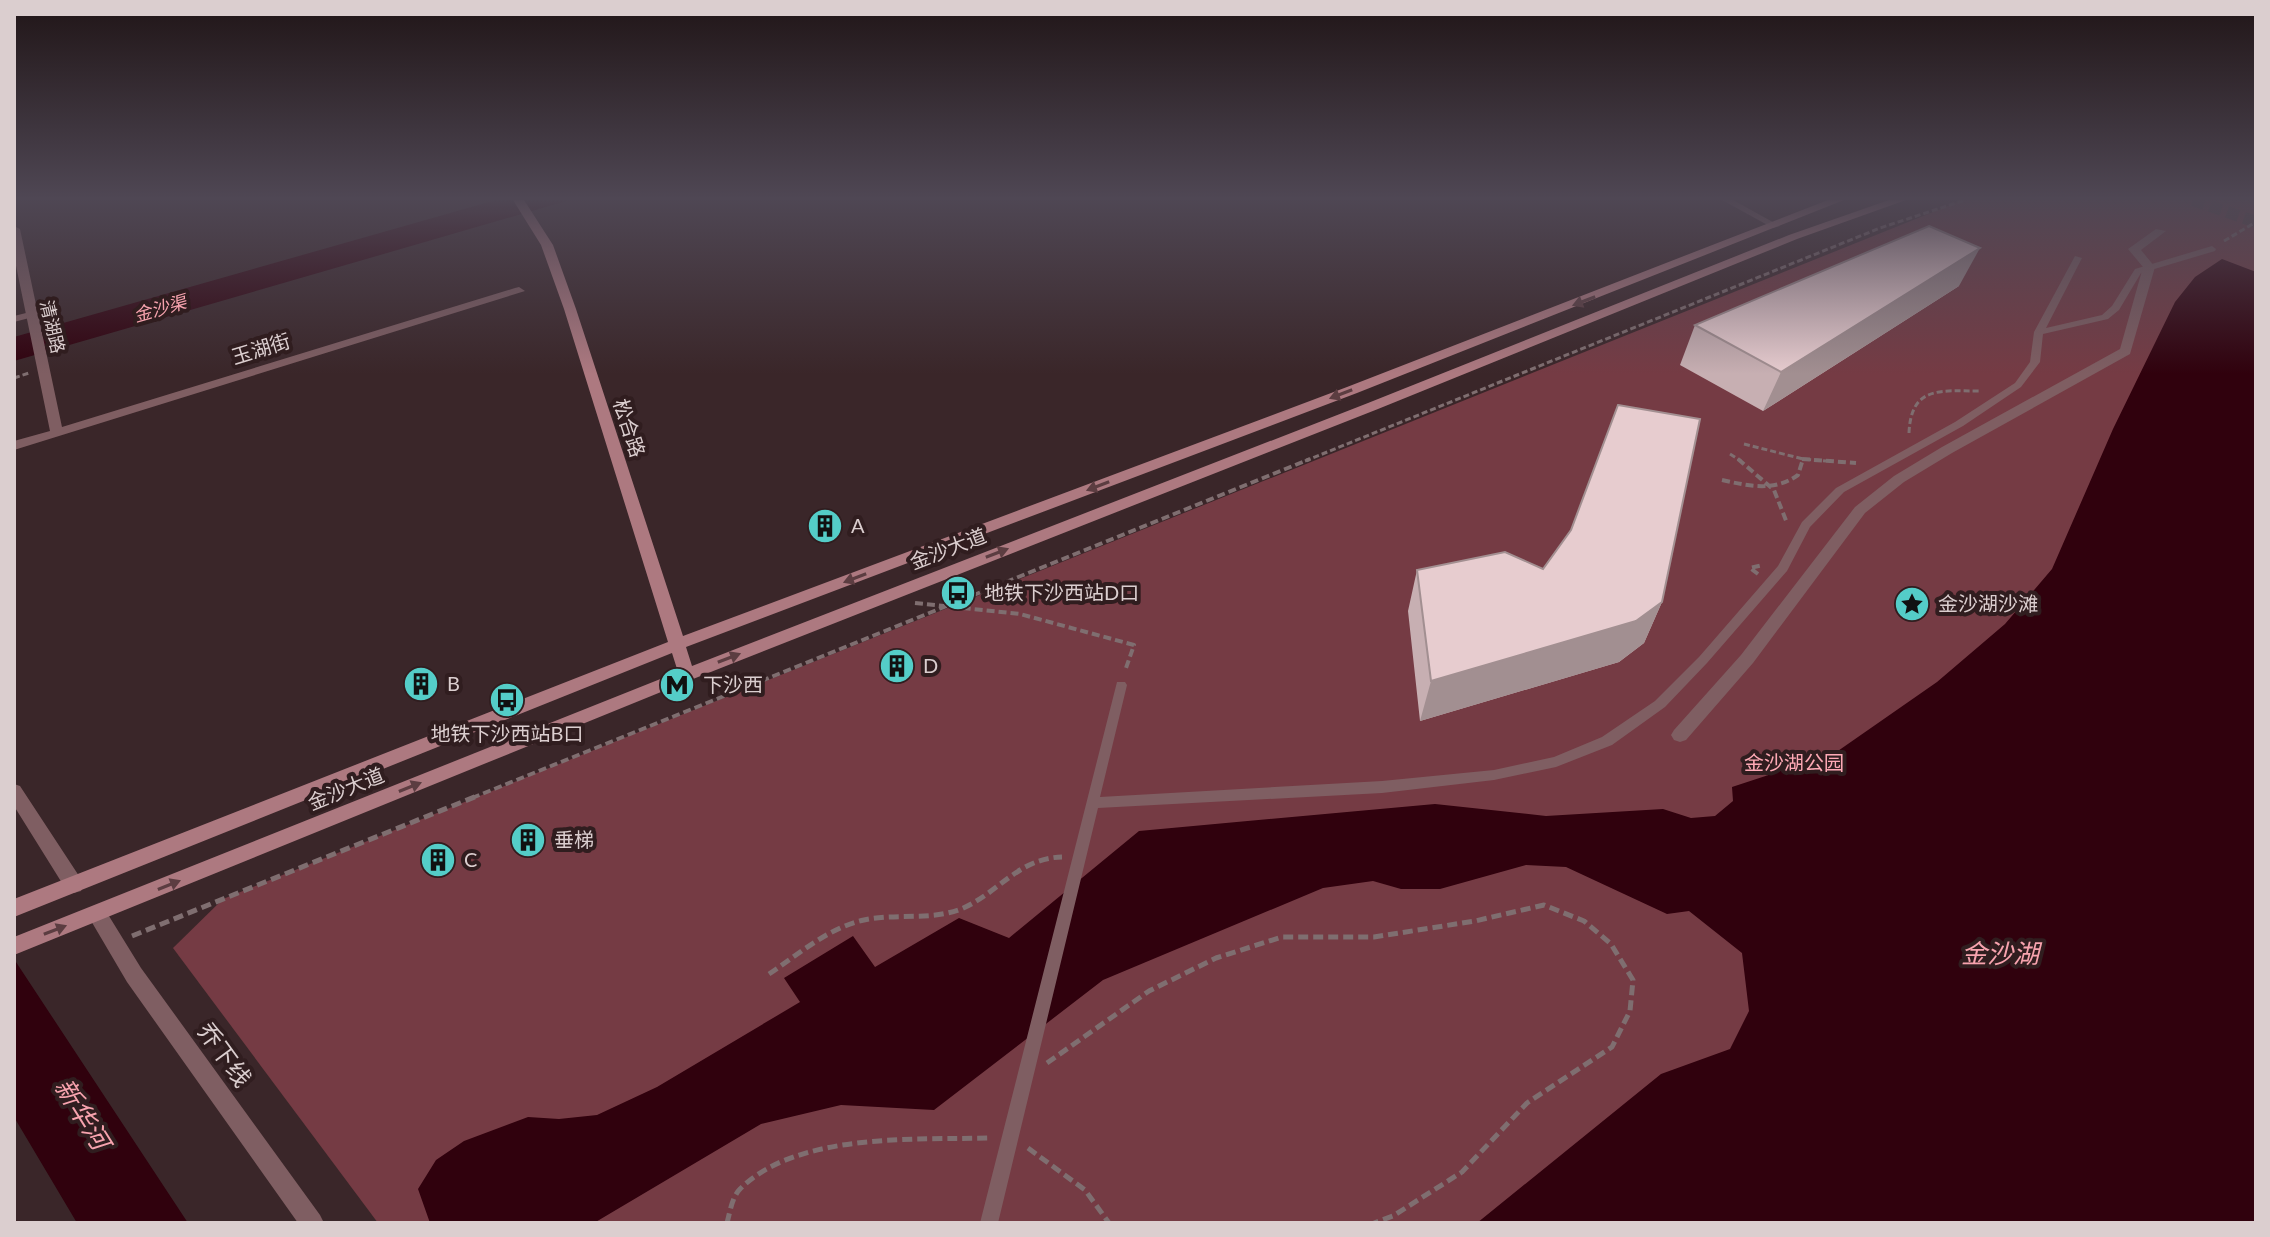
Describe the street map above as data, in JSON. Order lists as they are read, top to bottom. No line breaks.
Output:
{"streets":{"main road":["松合路","金沙大道"],"street":["清湖路","玉湖街","乔下线"]},"crossings":[["清湖路","玉湖街"],["松合路","金沙大道"],["金沙大道","乔下线"]],"water":["金沙渠","金沙湖","新华河"],"parks":["金沙湖公园"],"places":{"building":["A","D","B","垂梯","C"],"bus stop":["地铁下沙西站D口","地铁下沙西站B口"],"place":["金沙湖沙滩"],"metro station":["下沙西"]}}
